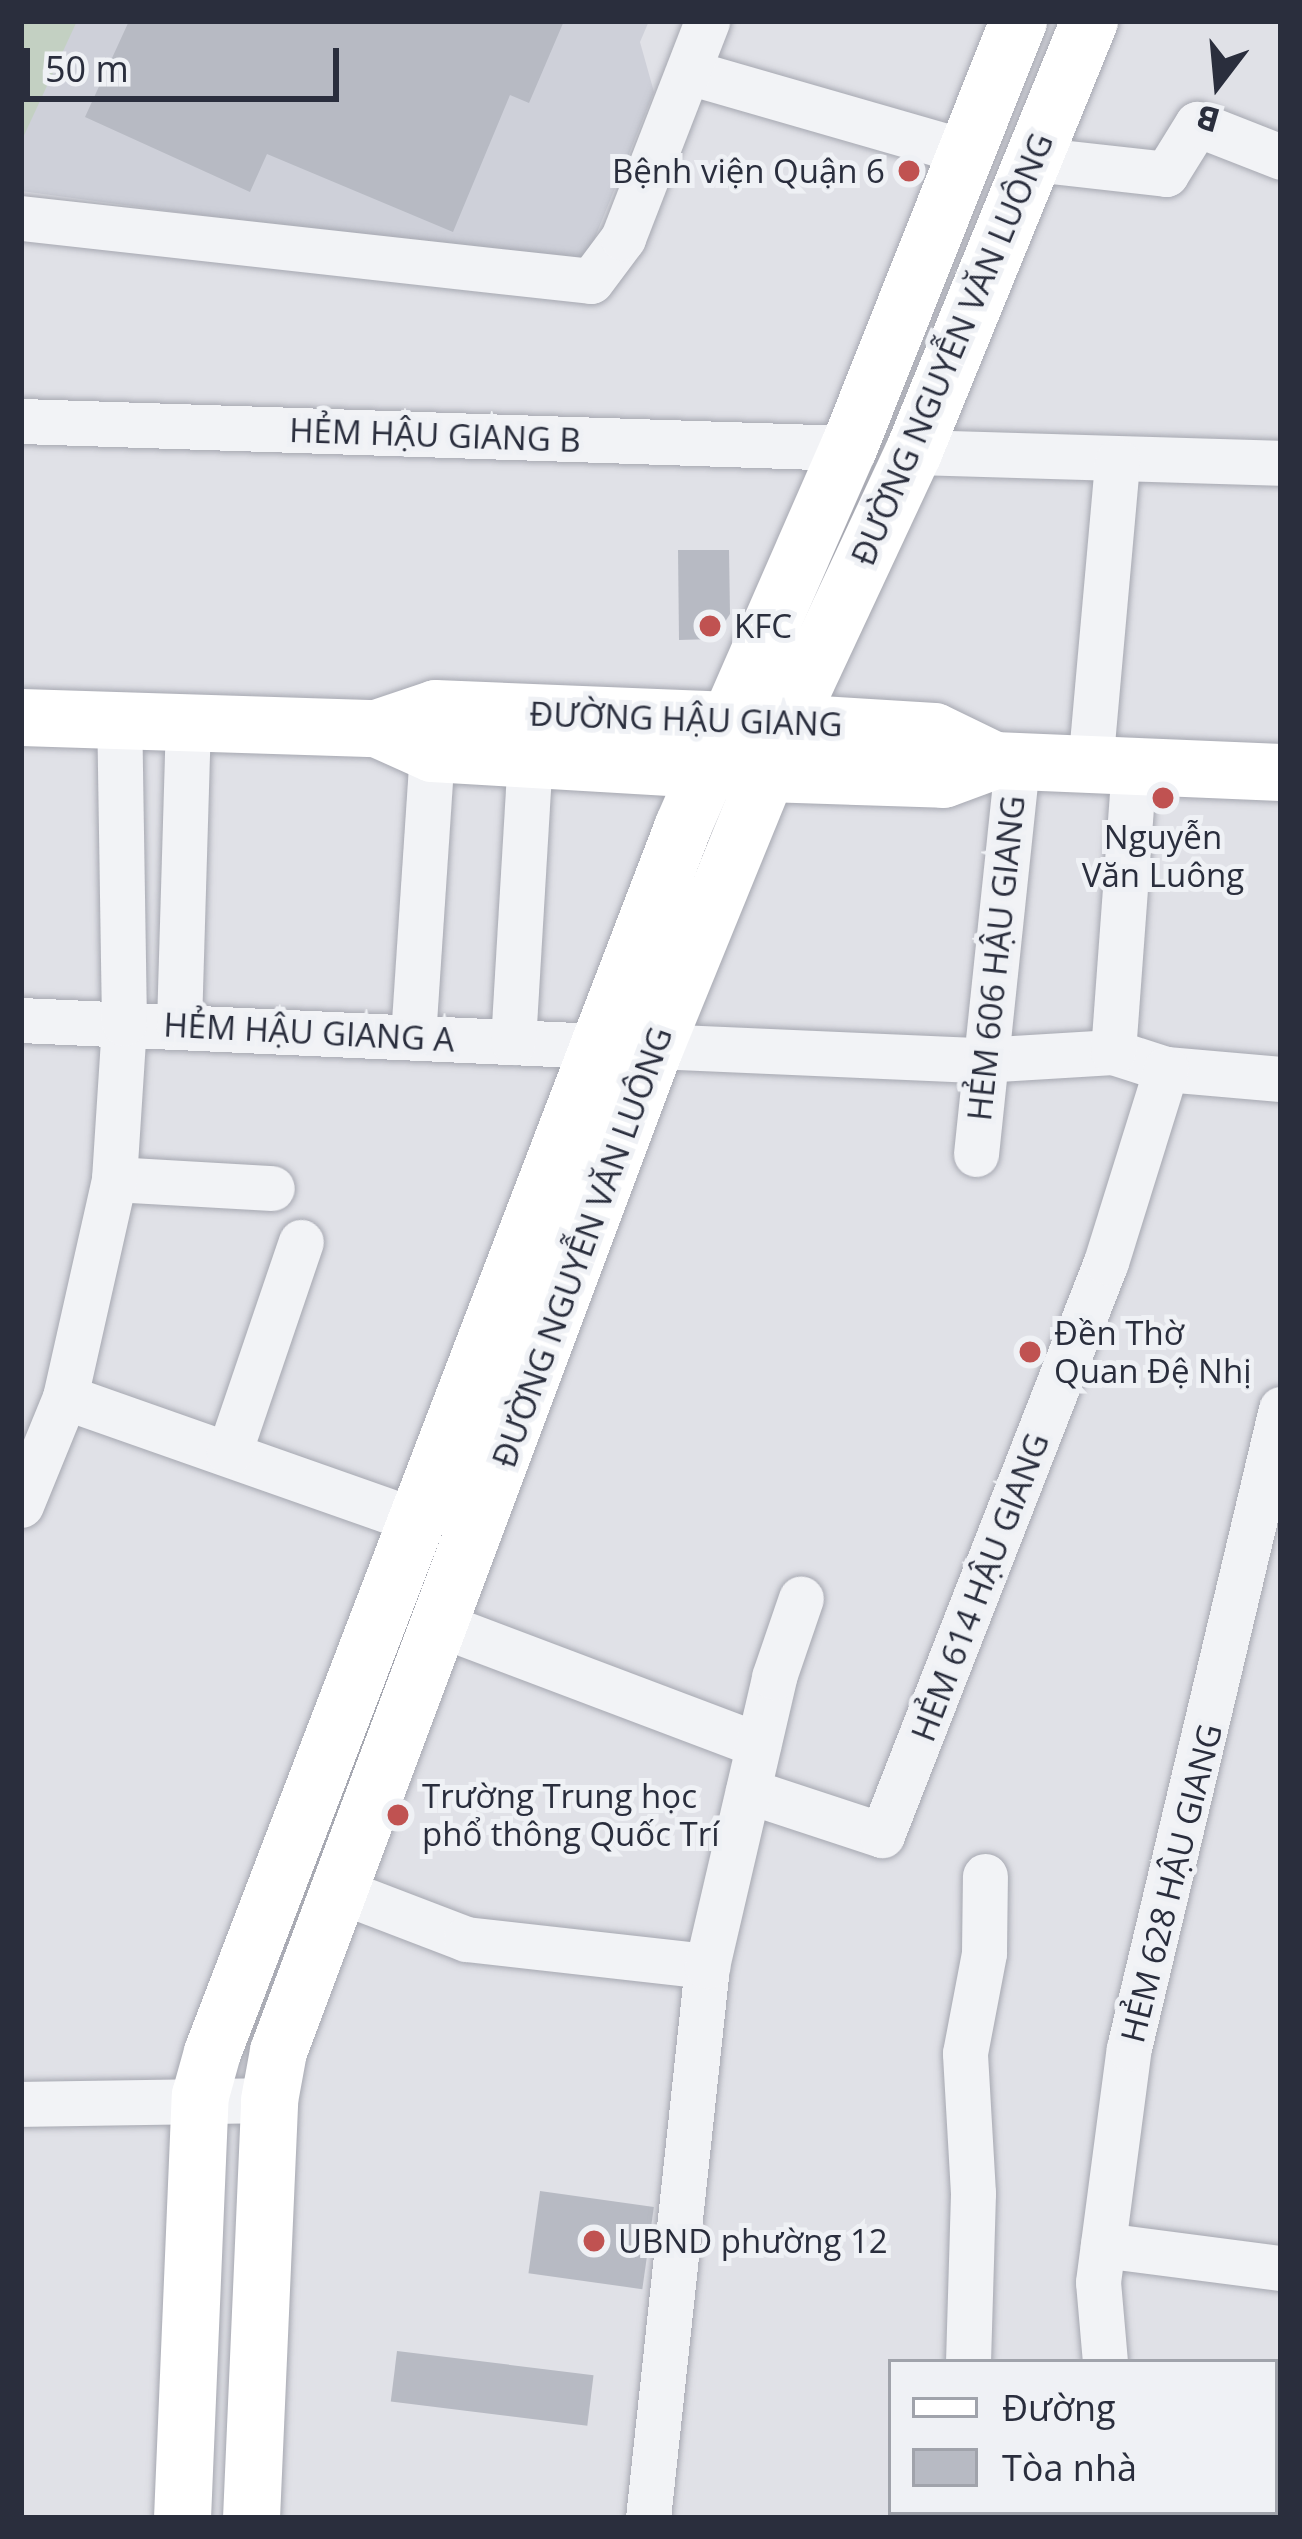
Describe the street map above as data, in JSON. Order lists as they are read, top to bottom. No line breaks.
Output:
{"streets":{"main road":["ĐƯỜNG NGUYỄN VĂN LUÔNG","ĐƯỜNG HẬU GIANG"],"street":["HẺM HẬU GIANG B","HẺM 606 HẬU GIANG","HẺM HẬU GIANG A","HẺM 614 HẬU GIANG","HẺM 628 HẬU GIANG"]},"crossings":[["ĐƯỜNG NGUYỄN VĂN LUÔNG","HẺM HẬU GIANG B"],["ĐƯỜNG NGUYỄN VĂN LUÔNG","ĐƯỜNG HẬU GIANG"],["ĐƯỜNG NGUYỄN VĂN LUÔNG","HẺM HẬU GIANG A"],["ĐƯỜNG HẬU GIANG","HẺM 606 HẬU GIANG"]],"places":["Bệnh viện Quận 6","KFC","Nguyễn Văn Luông","Đền Thờ Quan Đệ Nhị","Trường Trung học phổ thông Quốc Trí","UBND phường 12"],"legend":["Đường","Tòa nhà"],"scale_bar":"50 m","north":"bottom"}
